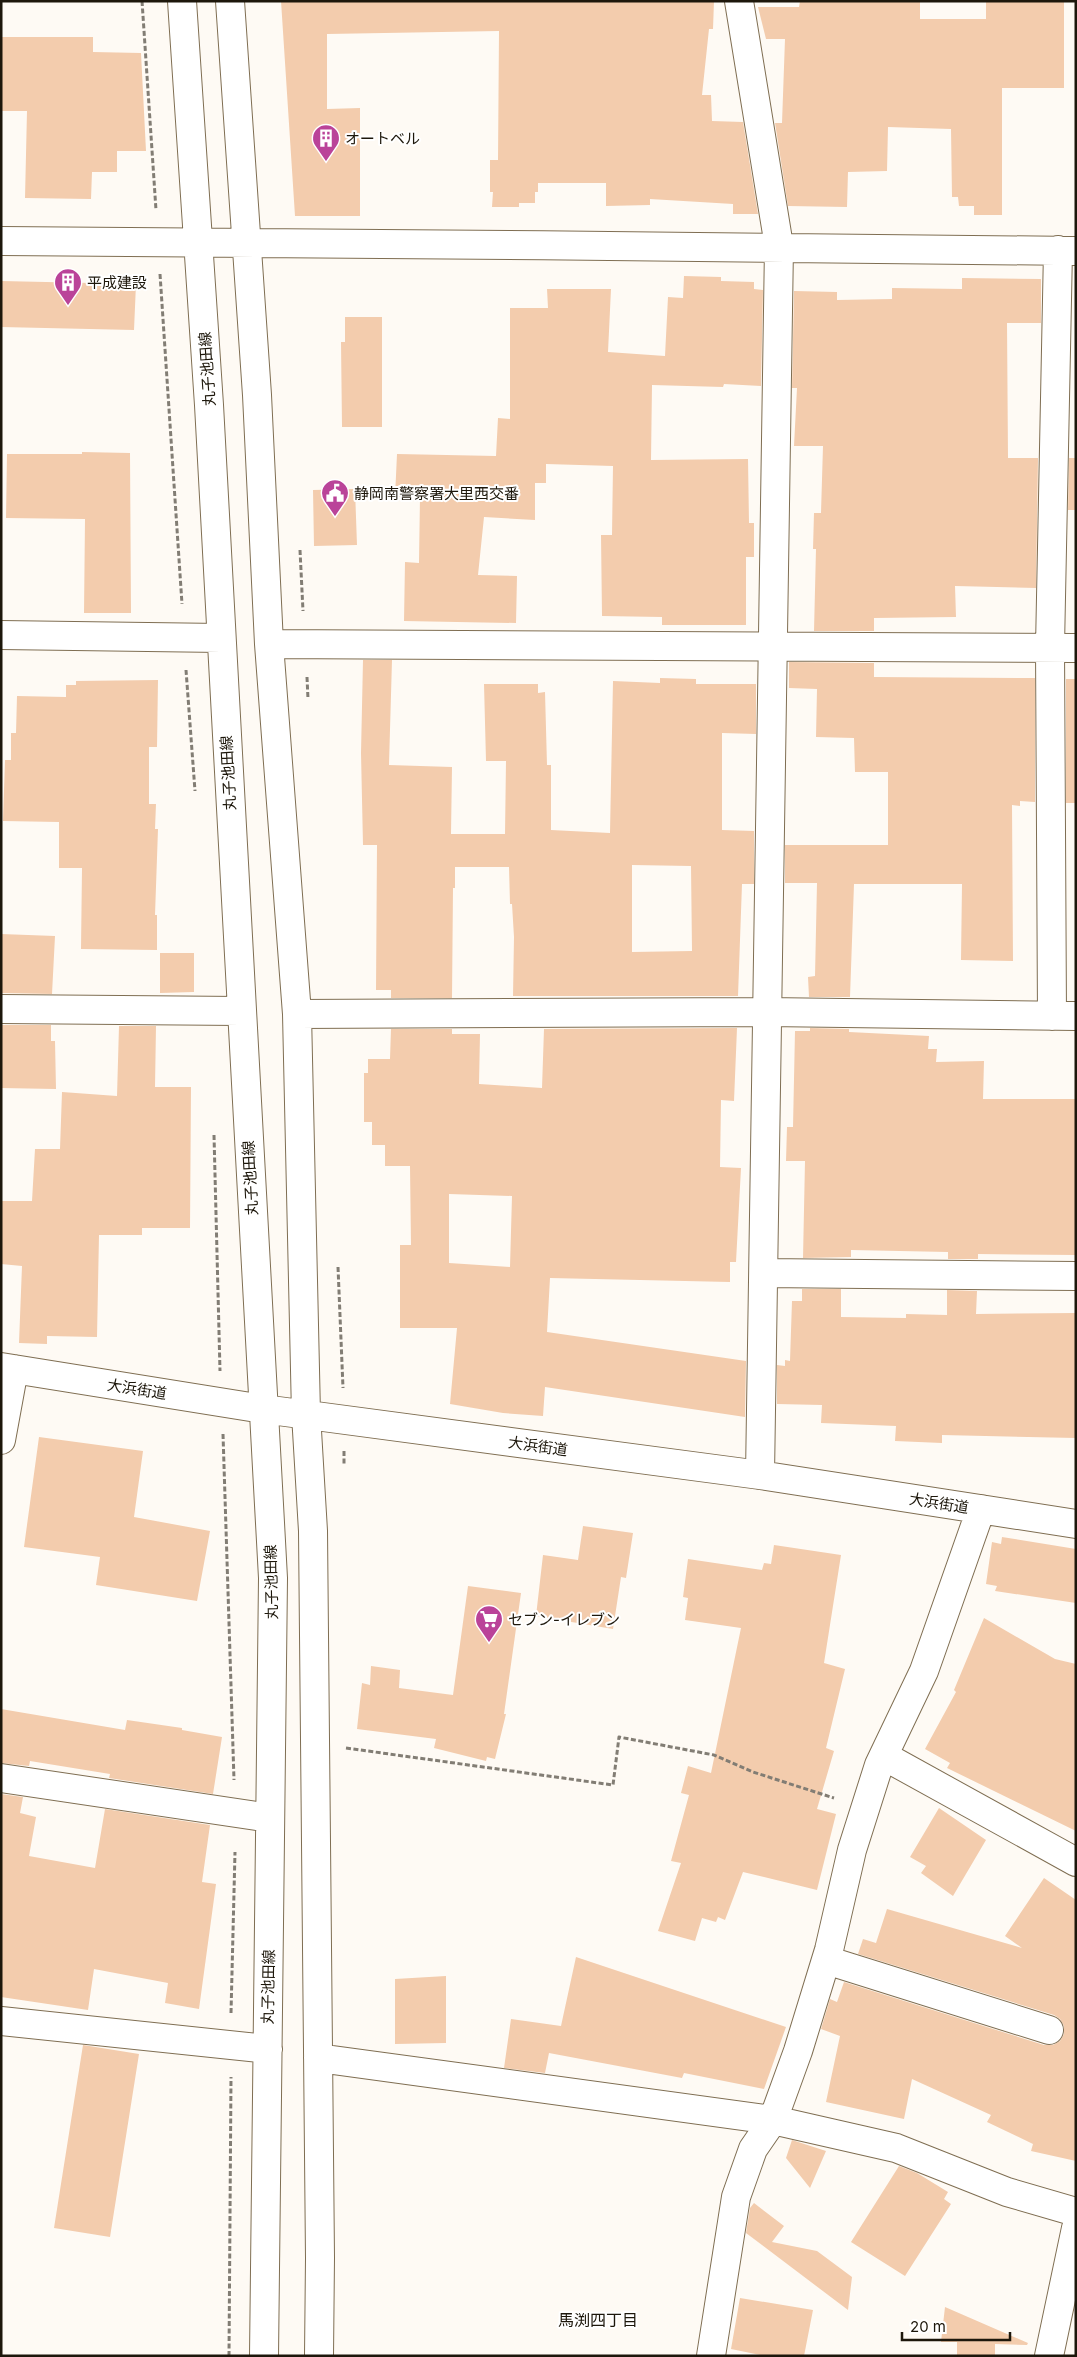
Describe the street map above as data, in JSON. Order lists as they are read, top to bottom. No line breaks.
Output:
{"streets":{"street":["丸子池田線","大浜街道"]},"crossings":[["丸子池田線","大浜街道"]],"districts":["馬渕四丁目"],"places":{"building":["オートベル","平成建設"],"public building":["静岡南警察署大里西交番"],"supermarket":["セブン-イレブン"]},"scale_bar":"20 m"}
